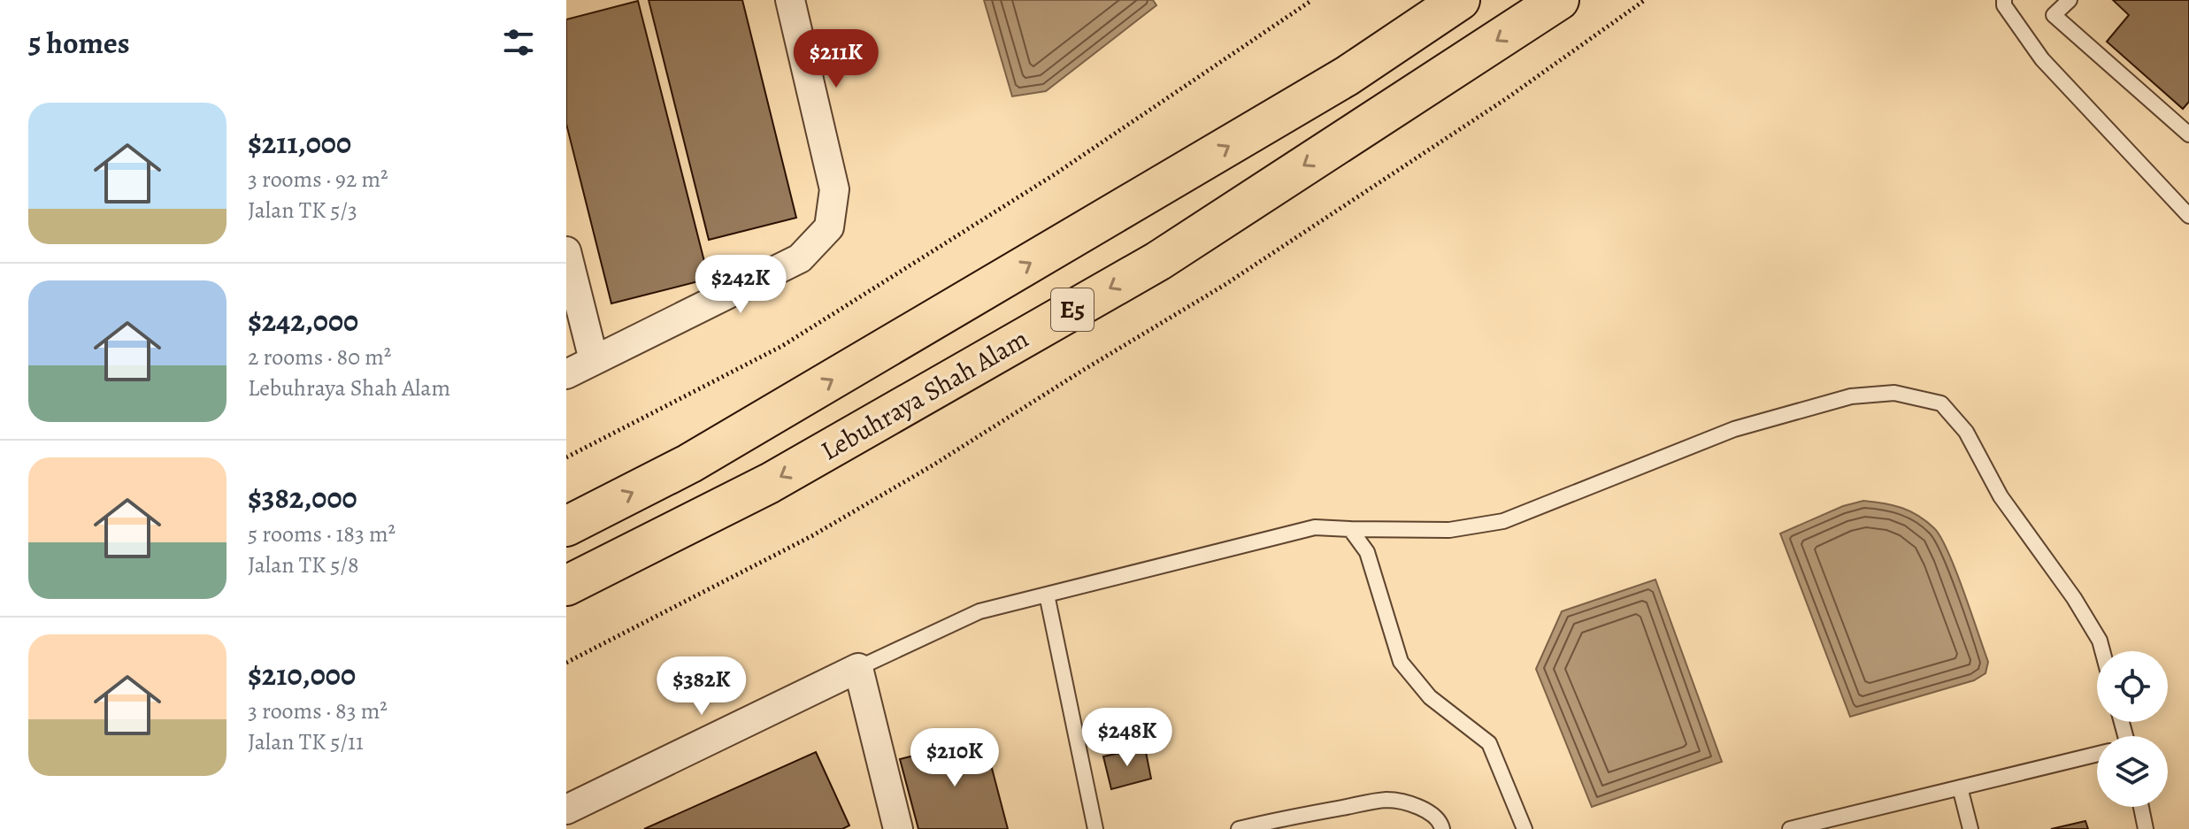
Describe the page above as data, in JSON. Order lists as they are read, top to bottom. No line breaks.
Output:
{"streets":{"highway":["E5","Lebuhraya Shah Alam"]},"page":{"heading":"5 homes","price":["$211K","$242K","$382K","$248K","$210K"],"list":[{"name":"$211,000","note":"3 rooms · 92 m² · Jalan TK 5/3"},{"name":"$242,000","note":"2 rooms · 80 m² · Lebuhraya Shah Alam"},{"name":"$382,000","note":"5 rooms · 183 m² · Jalan TK 5/8"},{"name":"$210,000","note":"3 rooms · 83 m² · Jalan TK 5/11"}]}}
